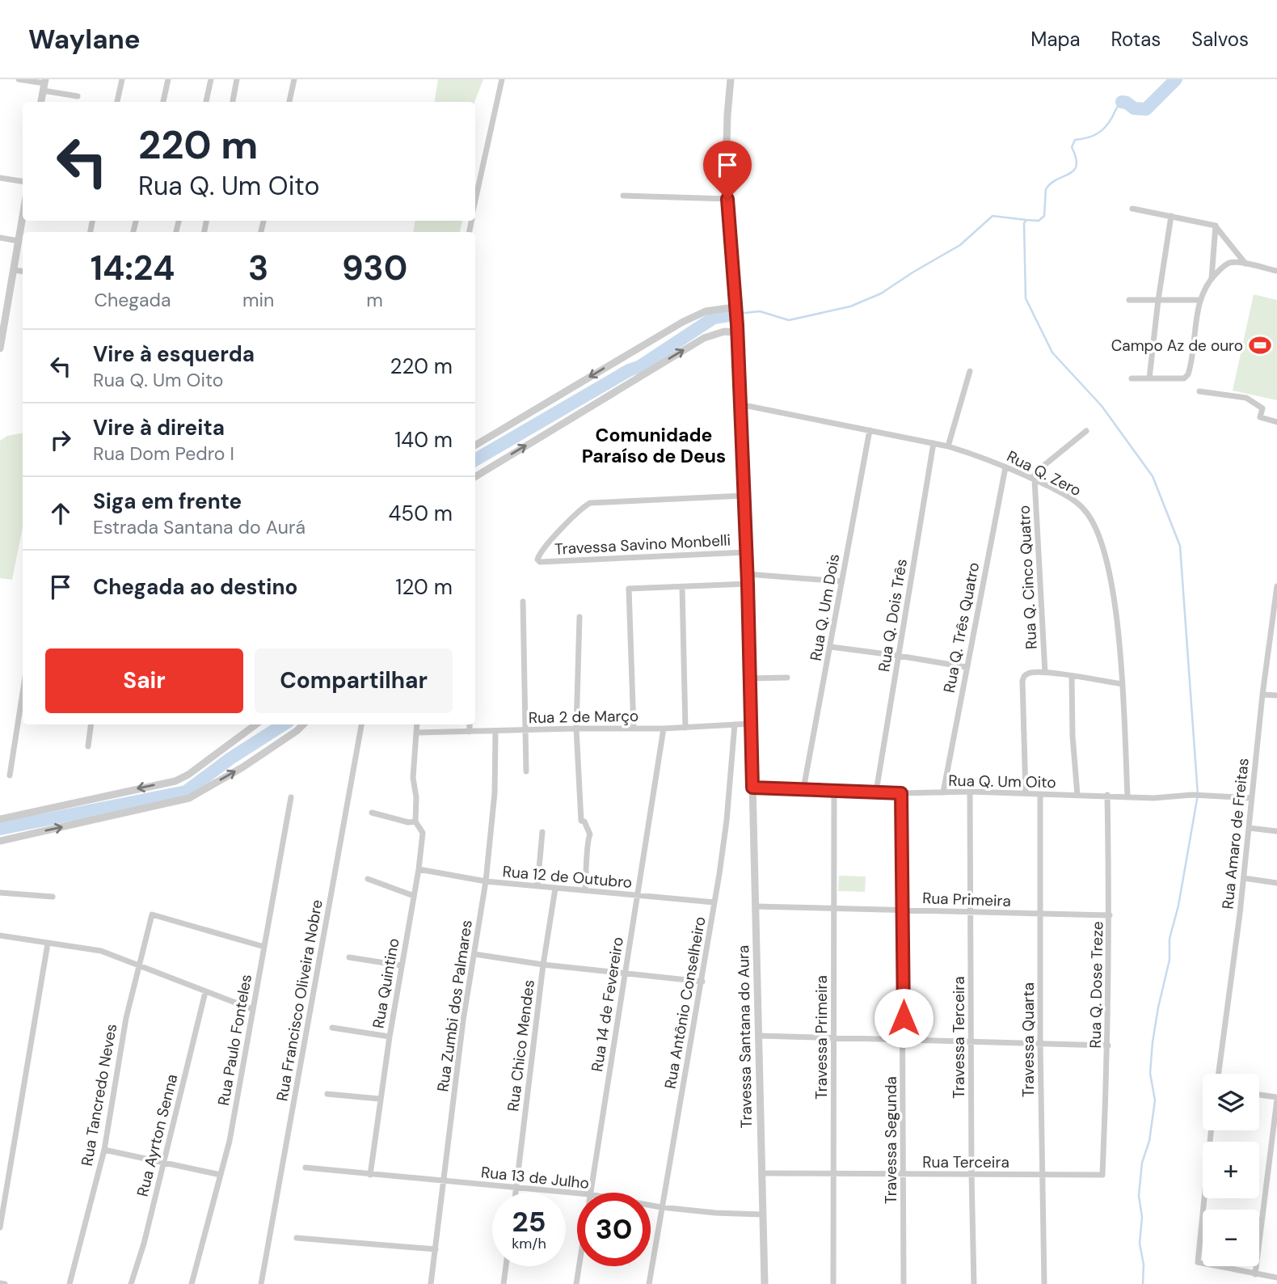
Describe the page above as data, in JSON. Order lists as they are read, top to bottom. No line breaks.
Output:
{"streets":{"street":["Rua Q. Zero","Travessa Savino Monbelli","Rua Q. Cinco Quatro","Rua Q. Um Dois","Rua Q. Dois Três","Rua Q. Três Quatro","Rua 2 de Março","Rua Q. Um Oito","Rua Amaro de Freitas","Rua 12 de Outubro","Rua Primeira","Rua Quintino","Rua Q. Dose Treze","Rua Francisco Oliveira Nobre","Rua Antônio Conselheiro","Rua 14 de Fevereiro","Rua Zumbi dos Palmares","Travessa Santana do Aura","Travessa Primeira","Travessa Terceira","Rua Paulo Fonteles","Travessa Quarta","Rua Chico Mendes","Rua Tancredo Neves","Rua Ayrton Senna","Travessa Segunda","Rua Terceira","Rua 13 de Julho"]},"crossings":[["Rua Q. Zero","Rua Q. Cinco Quatro"],["Rua Q. Zero","Rua Q. Um Dois"],["Rua Q. Zero","Rua Q. Dois Três"],["Rua Q. Zero","Rua Q. Três Quatro"],["Rua Q. Zero","Rua Q. Um Oito"],["Rua Q. Zero","Travessa Santana do Aura"],["Travessa Savino Monbelli","Travessa Santana do Aura"],["Rua Q. Um Dois","Rua Q. Um Oito"],["Rua Q. Dois Três","Rua Q. Um Oito"],["Rua Q. Três Quatro","Rua Q. Um Oito"],["Rua 2 de Março","Rua Quintino"],["Rua 2 de Março","Rua Antônio Conselheiro"],["Rua 2 de Março","Rua 14 de Fevereiro"],["Rua 2 de Março","Rua Zumbi dos Palmares"],["Rua 2 de Março","Travessa Santana do Aura"],["Rua Q. Um Oito","Rua Amaro de Freitas"],["Rua Q. Um Oito","Rua Q. Dose Treze"],["Rua Q. Um Oito","Travessa Santana do Aura"],["Rua Q. Um Oito","Travessa Primeira"],["Rua Q. Um Oito","Travessa Terceira"],["Rua Q. Um Oito","Travessa Quarta"],["Rua Q. Um Oito","Travessa Segunda"],["Rua 12 de Outubro","Rua Quintino"],["Rua 12 de Outubro","Rua Antônio Conselheiro"],["Rua 12 de Outubro","Rua 14 de Fevereiro"],["Rua 12 de Outubro","Rua Zumbi dos Palmares"],["Rua 12 de Outubro","Rua Chico Mendes"],["Rua Primeira","Rua Q. Dose Treze"],["Rua Primeira","Travessa Santana do Aura"],["Rua Primeira","Travessa Primeira"],["Rua Primeira","Travessa Terceira"],["Rua Primeira","Travessa Quarta"],["Rua Primeira","Travessa Segunda"],["Rua Quintino","Rua 13 de Julho"],["Rua Q. Dose Treze","Rua Terceira"],["Rua Antônio Conselheiro","Rua 13 de Julho"],["Rua Zumbi dos Palmares","Rua 13 de Julho"],["Travessa Santana do Aura","Rua Terceira"],["Travessa Santana do Aura","Rua 13 de Julho"],["Travessa Primeira","Rua Terceira"],["Travessa Terceira","Rua Terceira"],["Rua Paulo Fonteles","Rua Tancredo Neves"],["Travessa Quarta","Rua Terceira"],["Rua Chico Mendes","Rua 13 de Julho"],["Travessa Segunda","Rua Terceira"]],"districts":["Comunidade Paraíso de Deus"],"places":{"sports":["Campo Az de ouro"]},"page":{"header":"Waylane","nav":["Mapa","Rotas","Salvos"],"turn":["220 m","Rua Q. Um Oito"],"eta":["14:24","Chegada","3","min","930","m"],"list":[{"name":"Vire à esquerda","note":"Rua Q. Um Oito","value":"220 m"},{"name":"Vire à direita","note":"Rua Dom Pedro I","value":"140 m"},{"name":"Siga em frente","note":"Estrada Santana do Aurá","value":"450 m"},{"name":"Chegada ao destino","value":"120 m"}],"buttons":["Sair","Compartilhar"],"map_buttons":["+","−"],"speed":"25 km/h","limit":"30"}}
